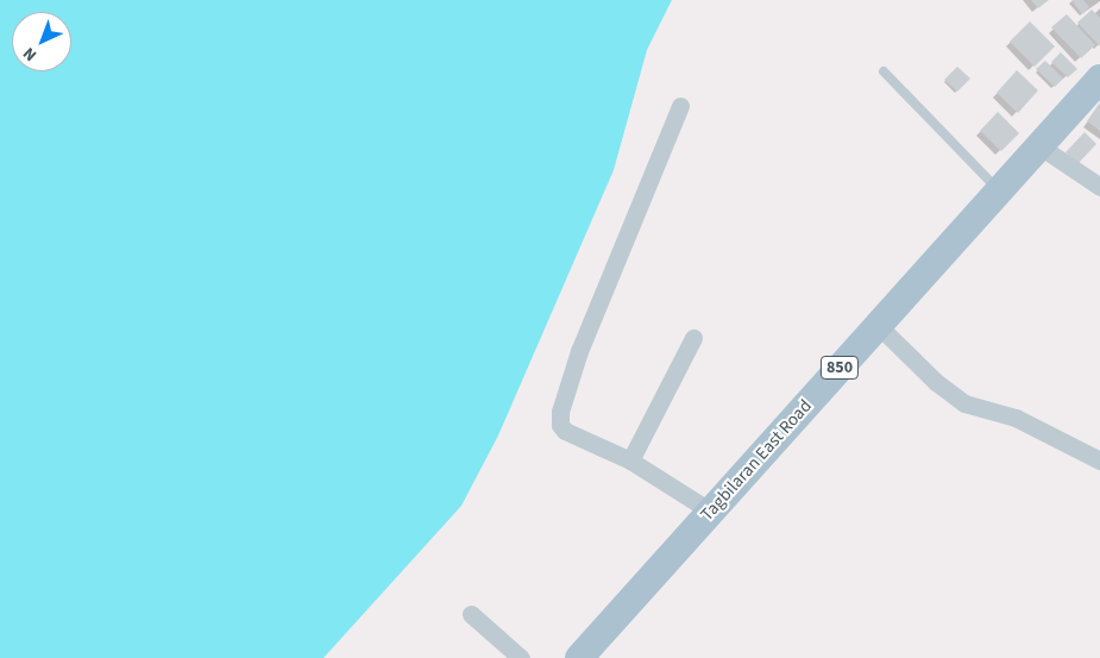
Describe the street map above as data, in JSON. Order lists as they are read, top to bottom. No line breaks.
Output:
{"streets":{"main road":["850","Tagbilaran East Road"]},"north":"bottom left"}
